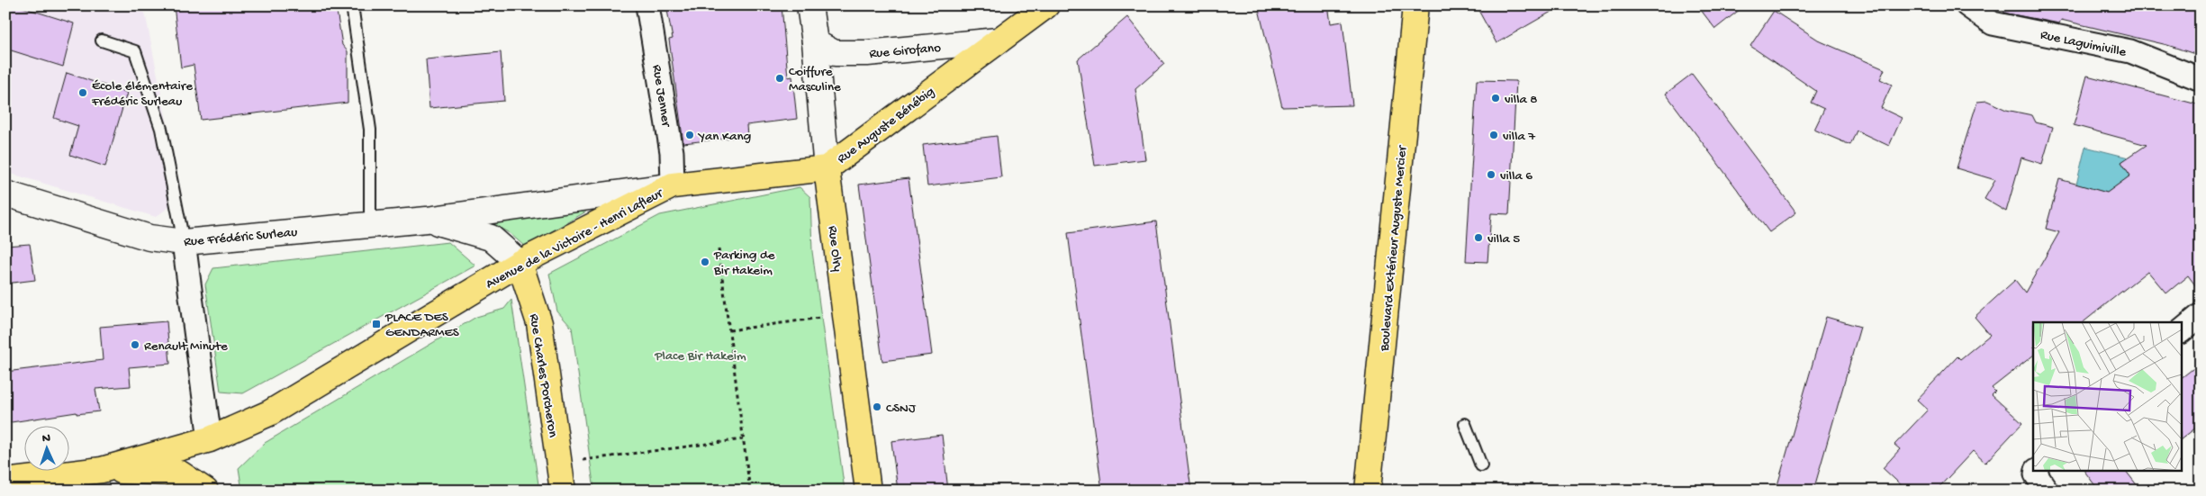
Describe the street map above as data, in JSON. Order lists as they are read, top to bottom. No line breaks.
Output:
{"streets":{"main road":["Rue Auguste Bénébig","Avenue de la Victoire - Henri Lafleur","Rue Olry","Boulevard Extérieur Auguste Mercier","Rue Charles Porcheron"],"street":["Rue Laguimiville","Rue Girofano","Rue Jenner","Rue Frédéric Surleau"]},"crossings":[["Rue Girofano","Rue Auguste Bénébig"],["Rue Girofano","Rue Olry"],["Rue Jenner","Rue Auguste Bénébig"],["Rue Jenner","Rue Frédéric Surleau"],["Rue Jenner","Avenue de la Victoire - Henri Lafleur"],["Rue Auguste Bénébig","Rue Frédéric Surleau"],["Rue Auguste Bénébig","Avenue de la Victoire - Henri Lafleur"],["Rue Auguste Bénébig","Rue Olry"],["Rue Frédéric Surleau","Avenue de la Victoire - Henri Lafleur"],["Rue Frédéric Surleau","Rue Charles Porcheron"],["Avenue de la Victoire - Henri Lafleur","Rue Charles Porcheron"]],"parks":["Place Bir Hakeim"],"places":{"other":["Coiffure Masculine","École élémentaire Frédéric Surleau","villa 8","Yan Kang","villa 7","villa 6","villa 5","Parking de Bir Hakeim","Renault Minute","CSNJ"],"transit":["PLACE DES GENDARMES"]},"north":"top"}
